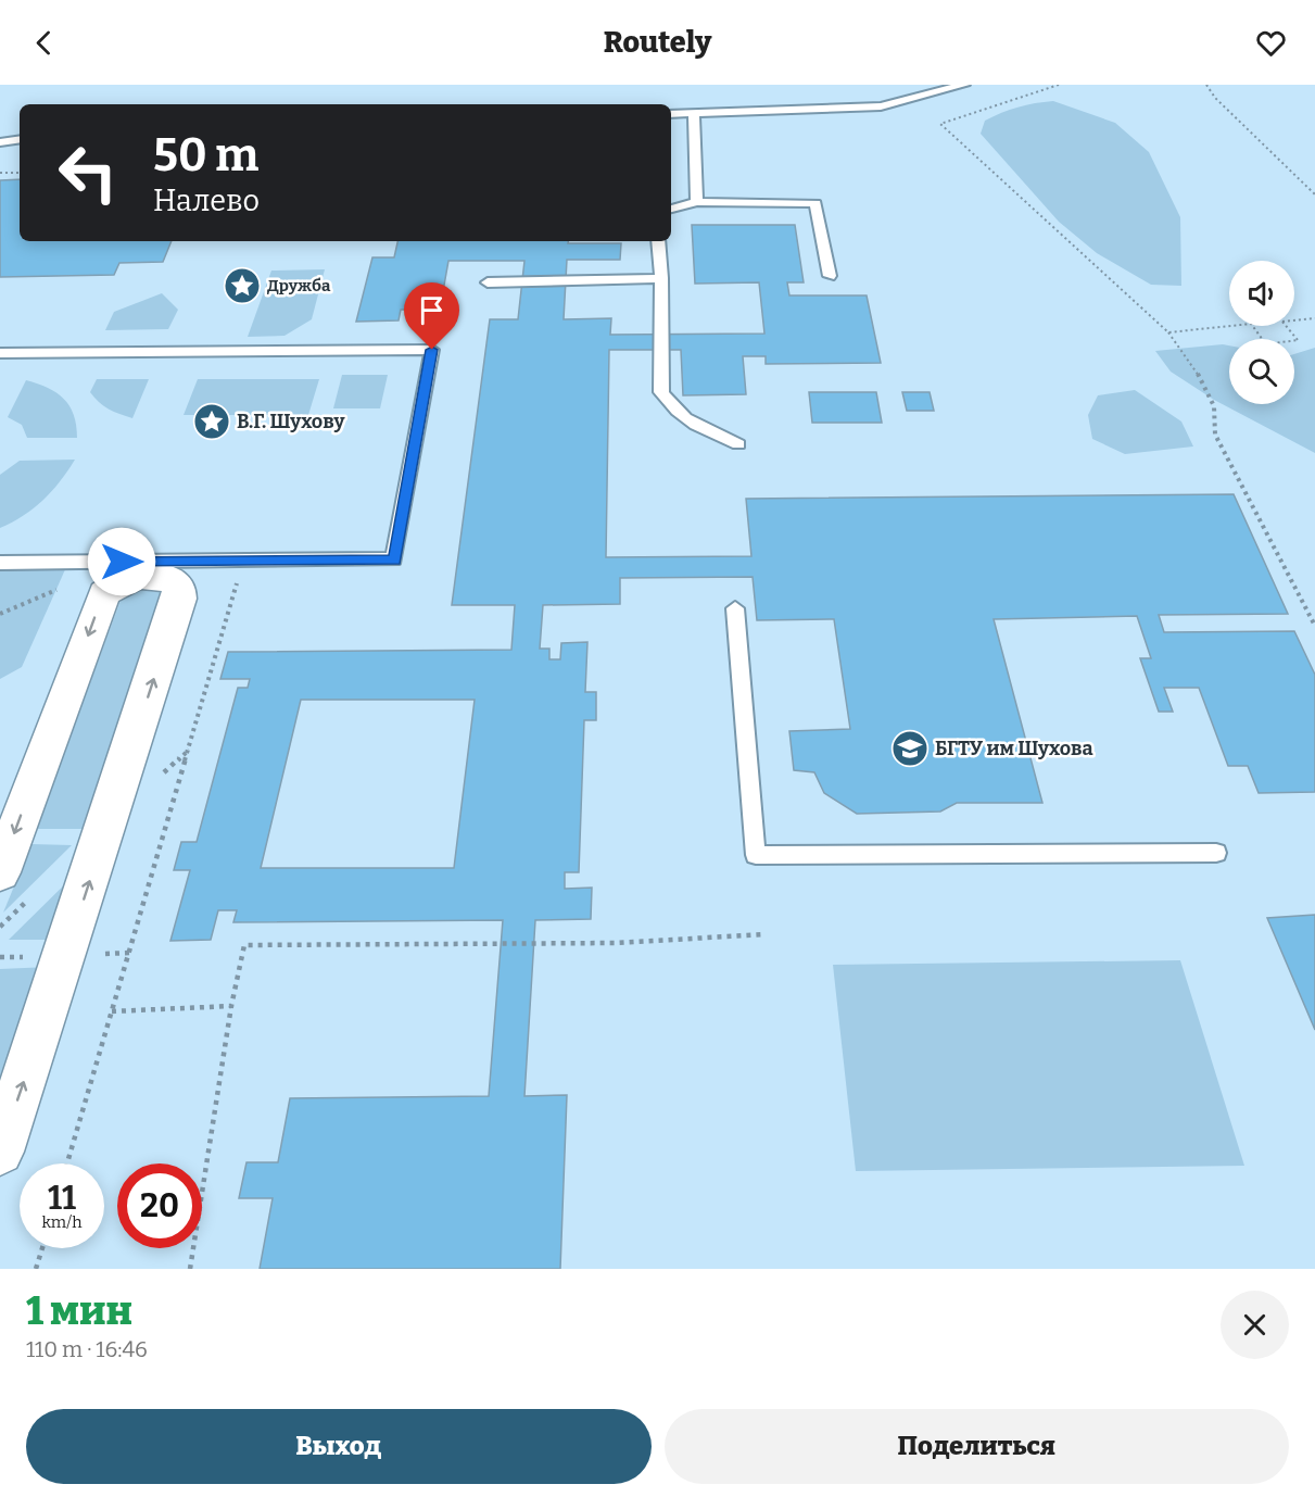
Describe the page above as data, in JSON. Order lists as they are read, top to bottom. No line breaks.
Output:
{"places":{"place":["Дружба","В.Г. Шухову"],"school or university":["БГТУ им Шухова"]},"page":{"header":"Routely","turn":["50 m","Налево"],"speed":"11 km/h","limit":"20","heading":["1 мин","110 m · 16:46"],"buttons":["Выход","Поделиться"]}}
